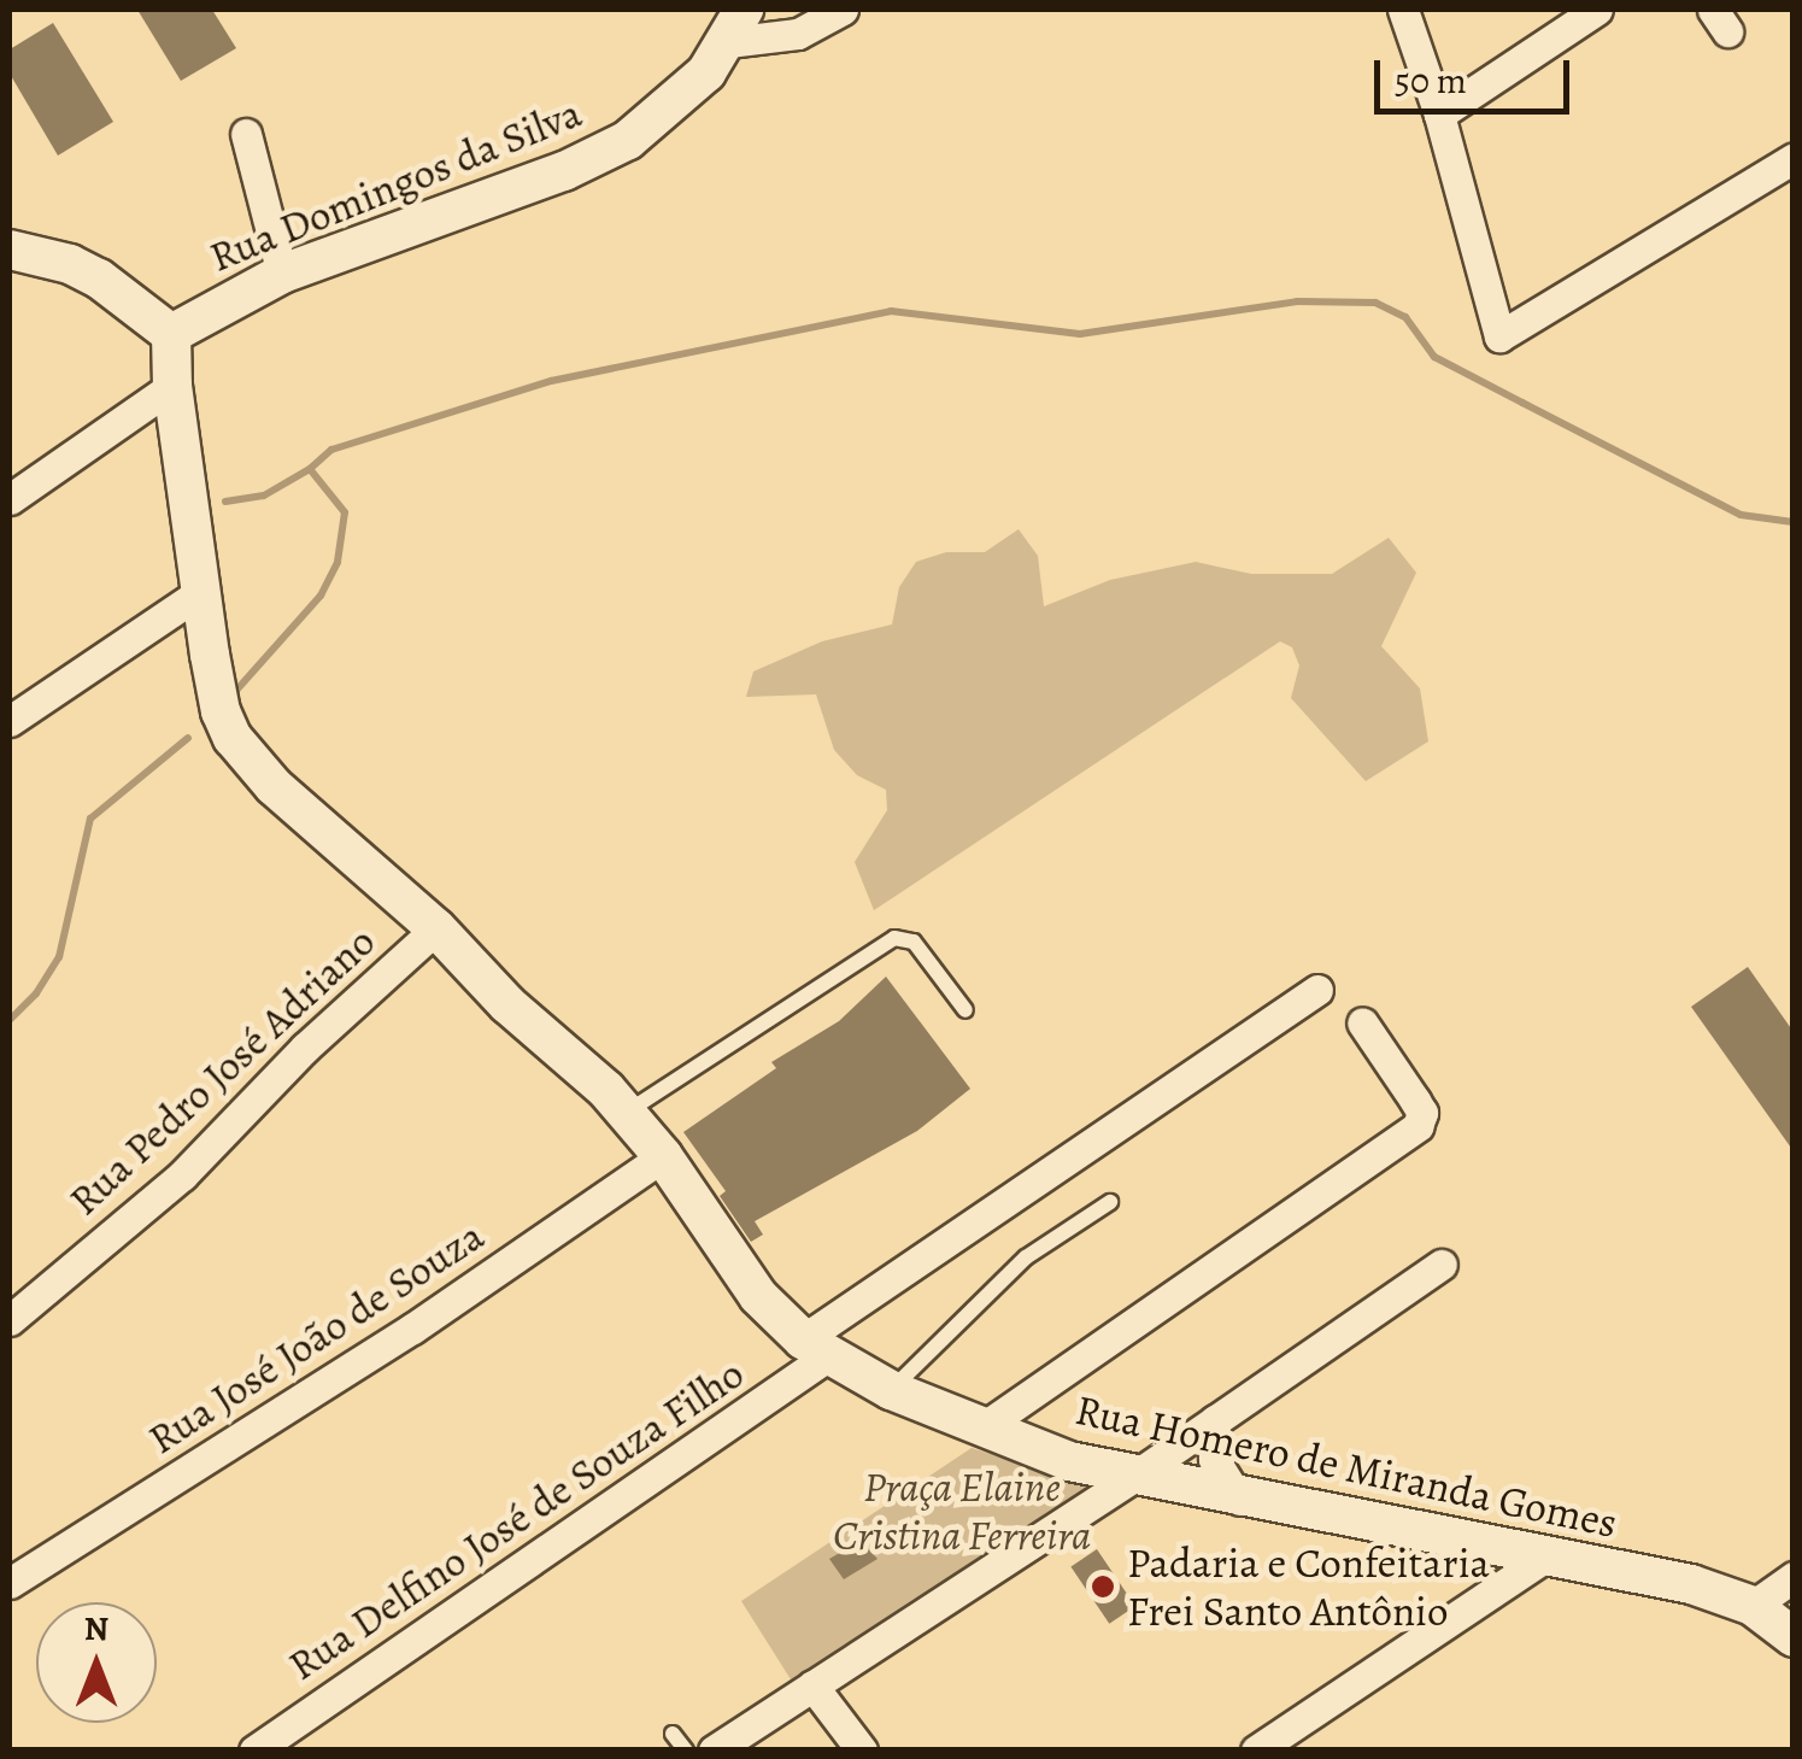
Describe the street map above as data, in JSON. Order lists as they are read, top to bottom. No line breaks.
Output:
{"streets":{"street":["Rua Domingos da Silva","Rua Pedro José Adriano","Rua José João de Souza","Rua Homero de Miranda Gomes","Rua Delfino José de Souza Filho"]},"crossings":[["Rua Domingos da Silva","Rua Homero de Miranda Gomes"],["Rua Pedro José Adriano","Rua Homero de Miranda Gomes"],["Rua José João de Souza","Rua Homero de Miranda Gomes"],["Rua Homero de Miranda Gomes","Rua Delfino José de Souza Filho"]],"parks":["Praça Elaine Cristina Ferreira"],"places":["Padaria e Confeitaria Frei Santo Antônio"],"scale_bar":"50 m","north":"top"}
